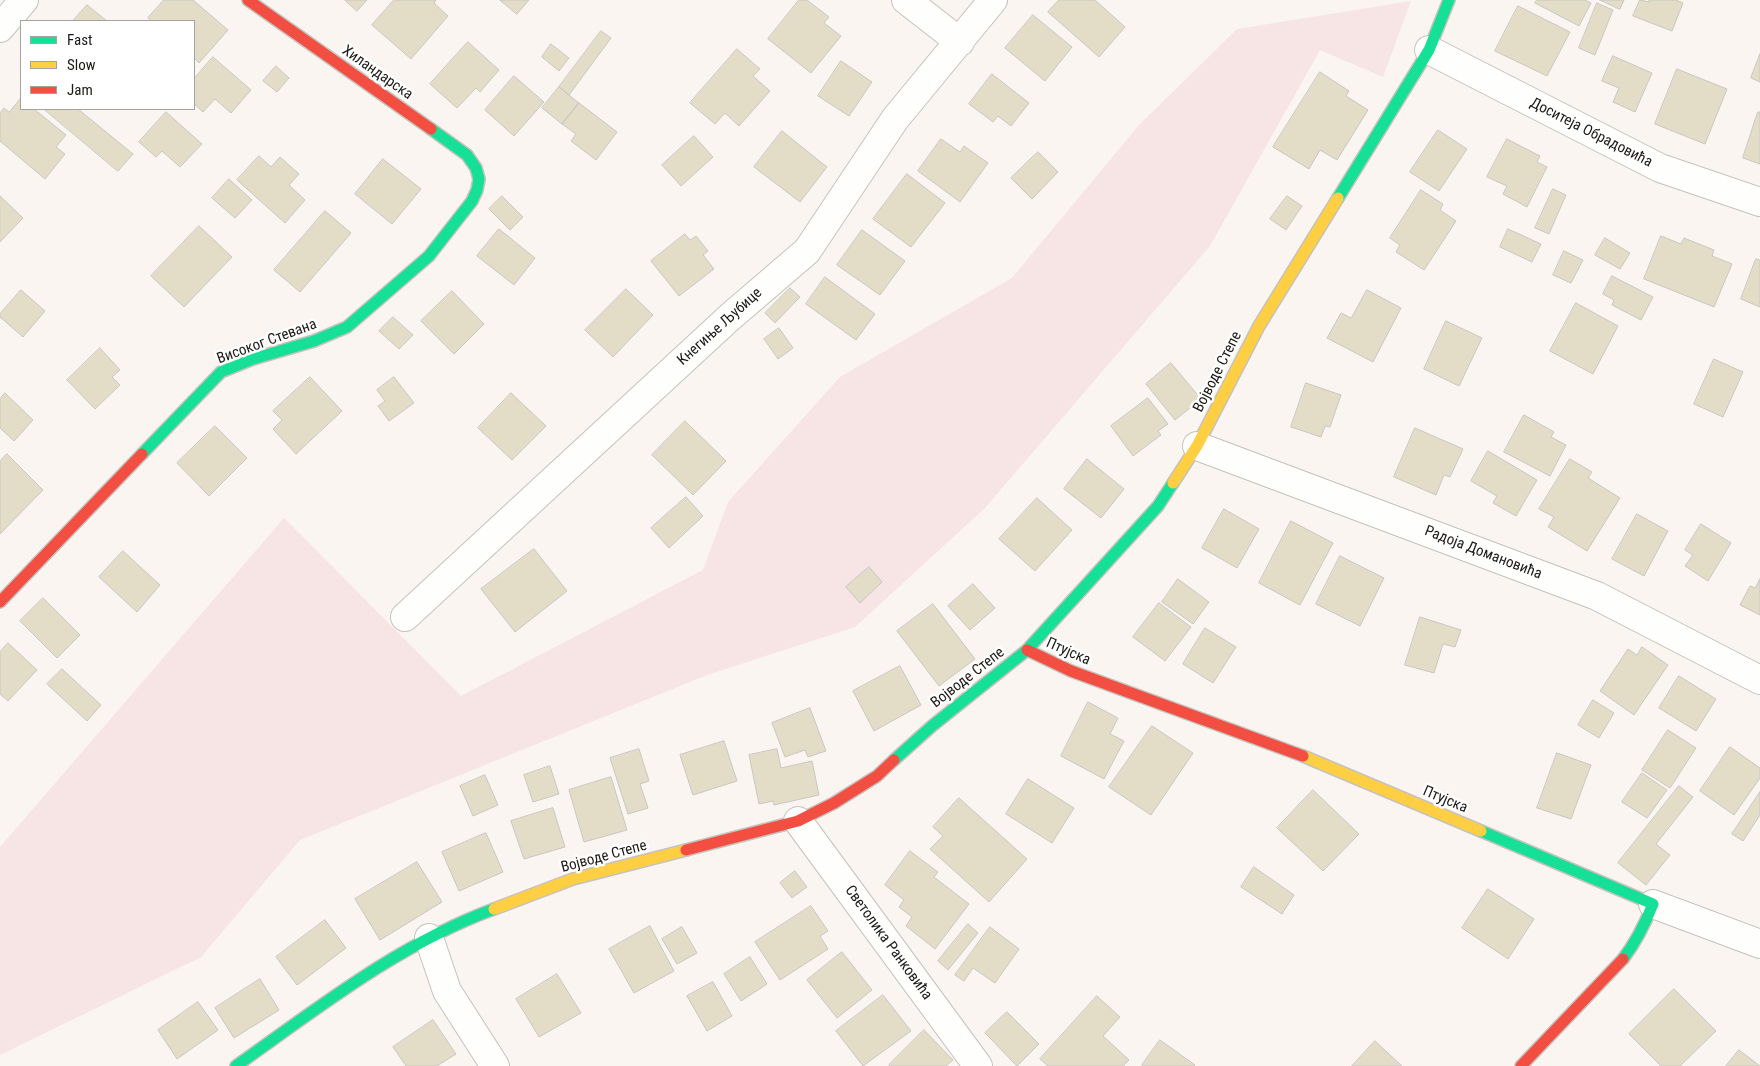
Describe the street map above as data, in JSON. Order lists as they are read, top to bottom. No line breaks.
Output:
{"streets":{"street":["Хиландарска","Доситеја Обрадовића","Кнегиње Љубице","Високог Стевана","Војводе Степе","Радоја Домановића","Птујска","Светолика Ранковића"]},"crossings":[["Хиландарска","Високог Стевана"],["Доситеја Обрадовића","Војводе Степе"],["Војводе Степе","Радоја Домановића"],["Војводе Степе","Птујска"],["Војводе Степе","Светолика Ранковића"]],"legend":["Fast","Slow","Jam"]}
